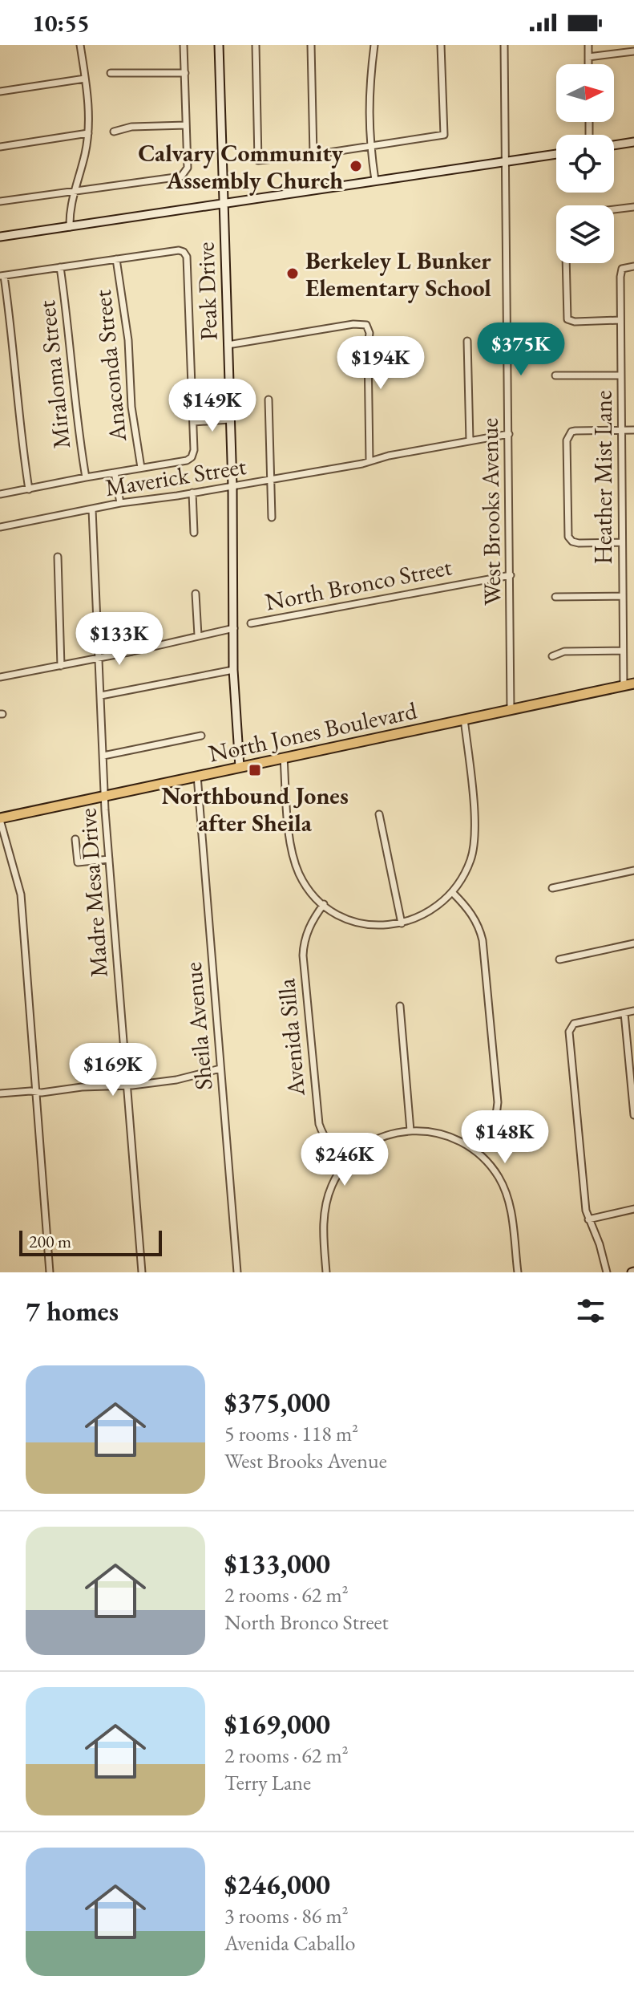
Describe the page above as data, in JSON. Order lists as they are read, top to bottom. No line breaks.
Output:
{"streets":{"main road":["North Jones Boulevard"],"street":["Peak Drive","Anaconda Street","Miraloma Street","Maverick Street","Heather Mist Lane","West Brooks Avenue","North Bronco Street","Madre Mesa Drive","Sheila Avenue","Avenida Silla"]},"crossings":[["Peak Drive","Maverick Street"],["Peak Drive","North Jones Boulevard"],["Maverick Street","West Brooks Avenue"],["Maverick Street","Madre Mesa Drive"],["Heather Mist Lane","North Jones Boulevard"],["West Brooks Avenue","North Bronco Street"],["West Brooks Avenue","North Jones Boulevard"],["North Jones Boulevard","Madre Mesa Drive"],["North Jones Boulevard","Sheila Avenue"],["North Jones Boulevard","Avenida Silla"]],"places":{"other":["Calvary Community Assembly Church","Berkeley L Bunker Elementary School"],"transit":["Northbound Jones after Sheila"]},"scale_bar":"200 m","north":"right","page":{"status":"10:55","price":["$375K","$194K","$149K","$133K","$169K","$148K","$246K"],"scale":"200 m","heading":"7 homes","list":[{"name":"$375,000","note":"5 rooms · 118 m² · West Brooks Avenue"},{"name":"$133,000","note":"2 rooms · 62 m² · North Bronco Street"},{"name":"$169,000","note":"2 rooms · 62 m² · Terry Lane"},{"name":"$246,000","note":"3 rooms · 86 m² · Avenida Caballo"}]}}
